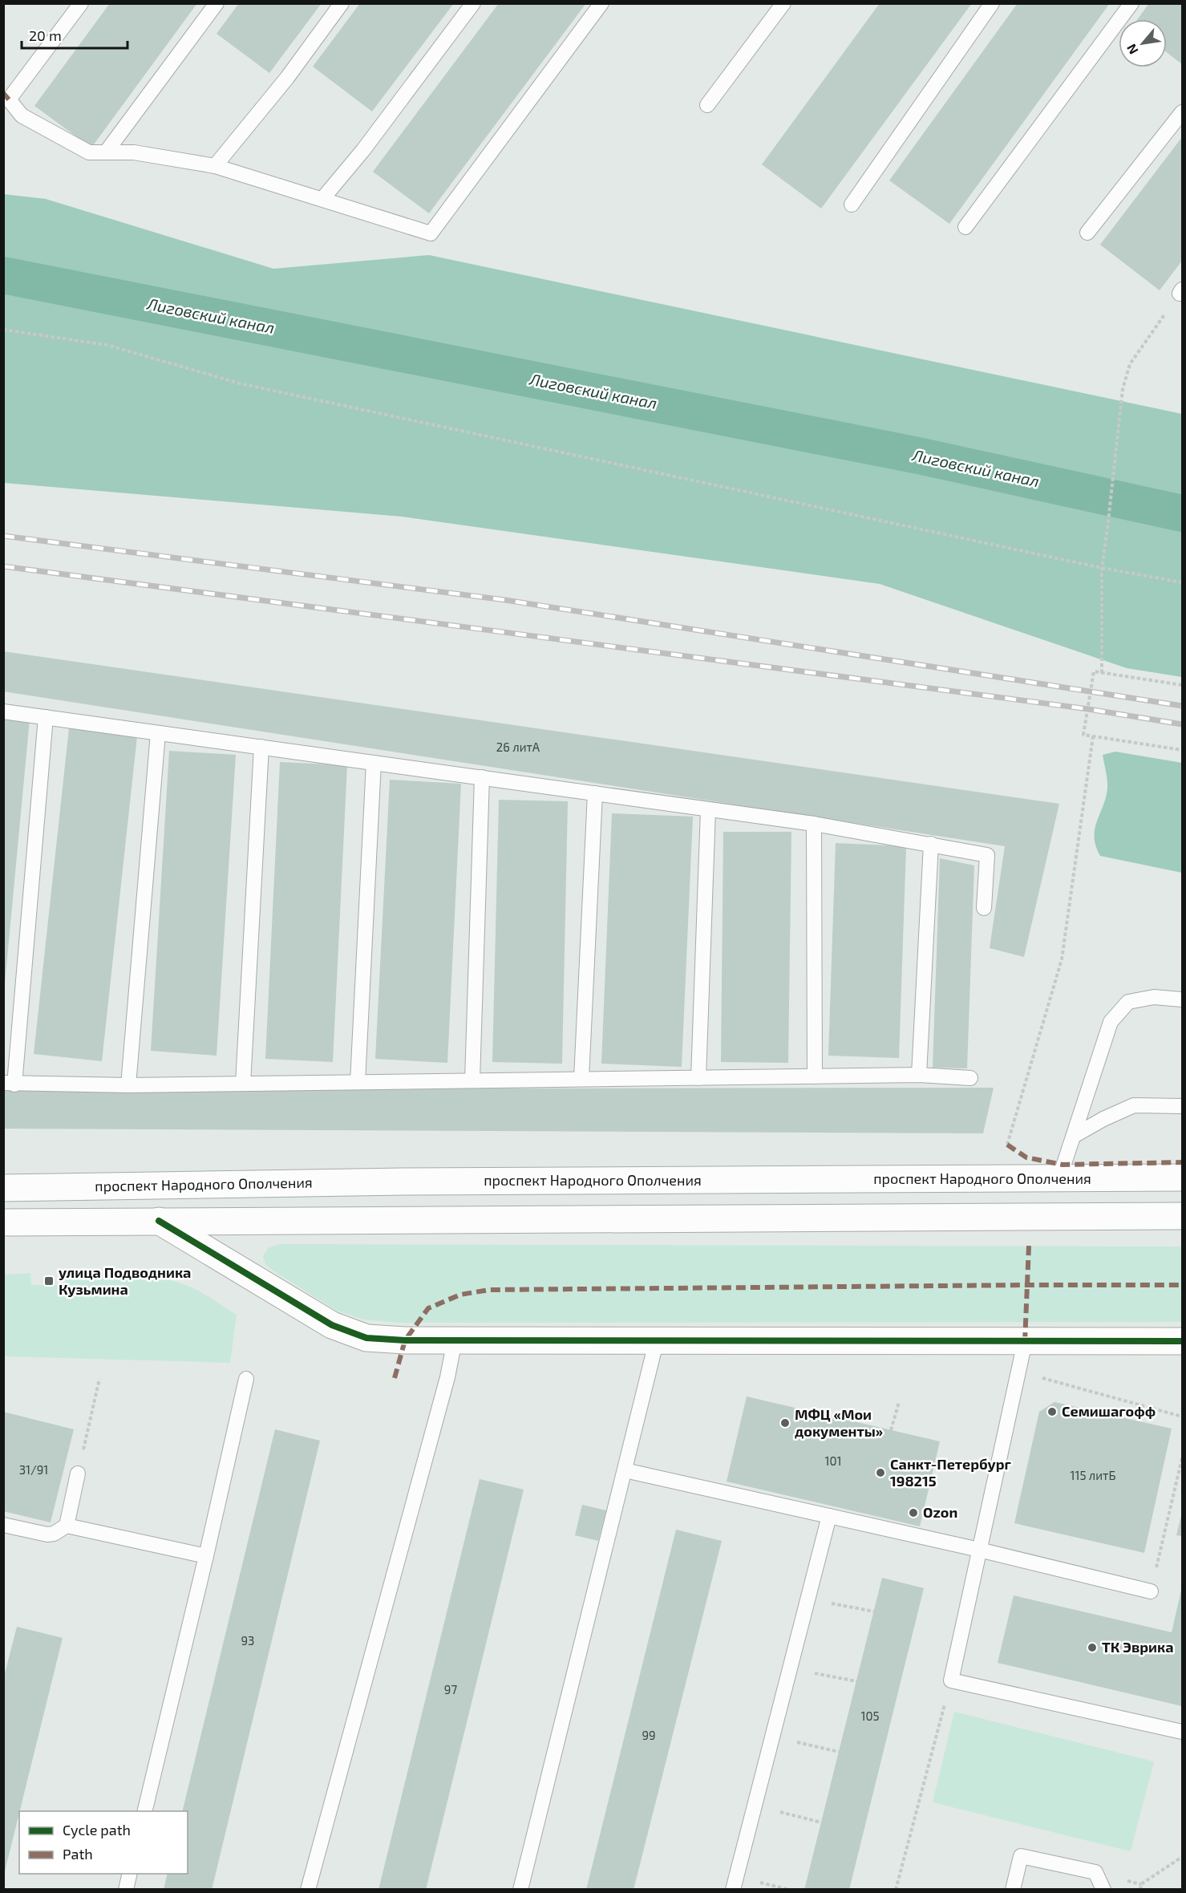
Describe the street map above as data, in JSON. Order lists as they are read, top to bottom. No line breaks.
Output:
{"streets":{"main road":["проспект Народного Ополчения"]},"water":["Лиговский канал"],"places":{"transit":["улица Подводника Кузьмина"],"other":["Семишагофф","МФЦ «Мои документы»","Санкт-Петербург 198215","Ozon","ТК Эврика"]},"house_numbers":["26 литА","101","31/91","115 литБ","93","97","105","99"],"legend":["Cycle path","Path"],"scale_bar":"20 m","north":"bottom left"}
